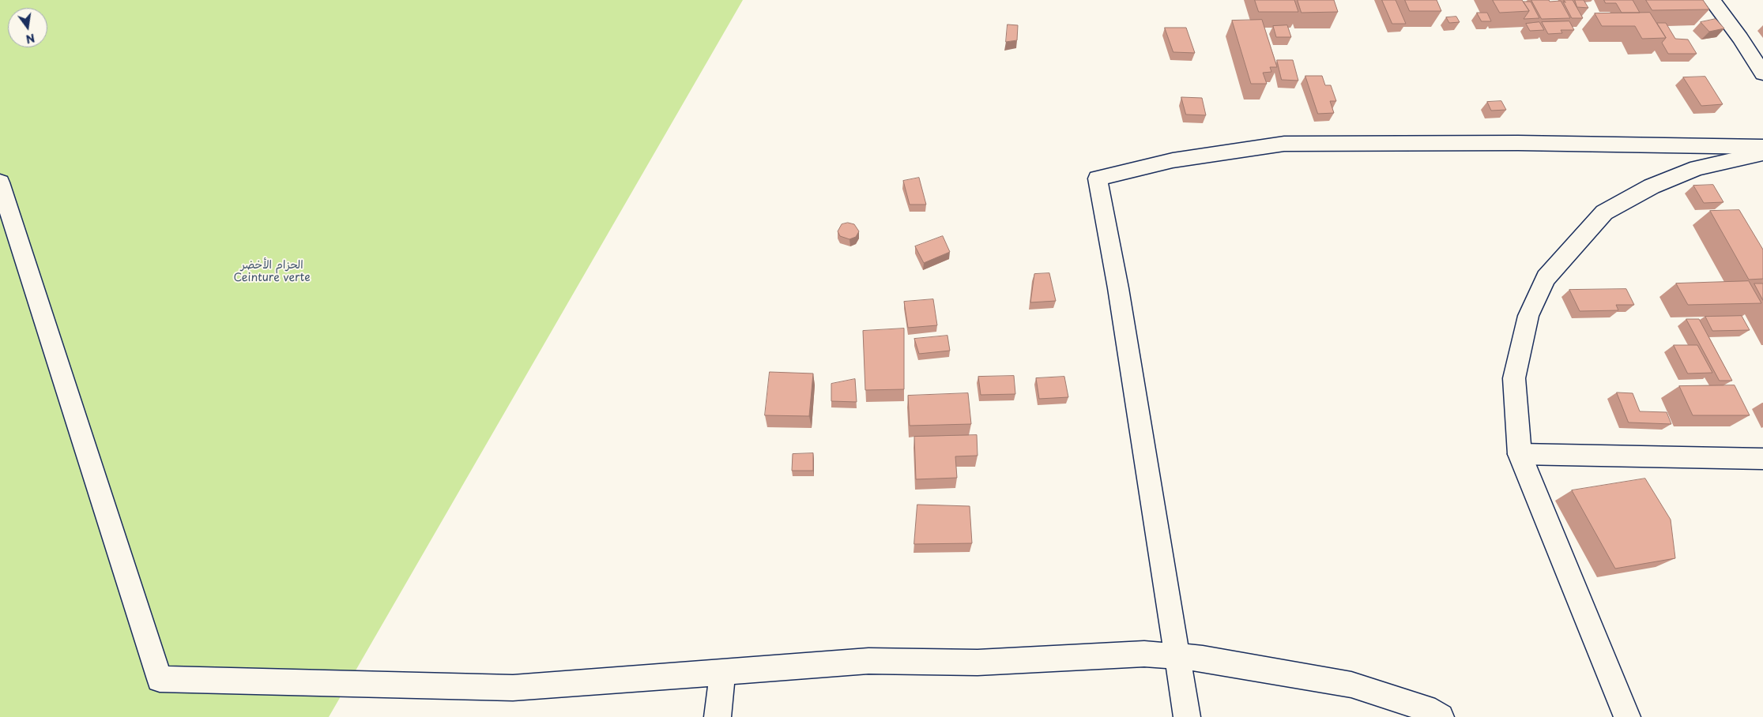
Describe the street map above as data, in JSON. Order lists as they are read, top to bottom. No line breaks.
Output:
{"parks":["الحزام الأخضر Ceinture verte"],"north":"bottom"}
